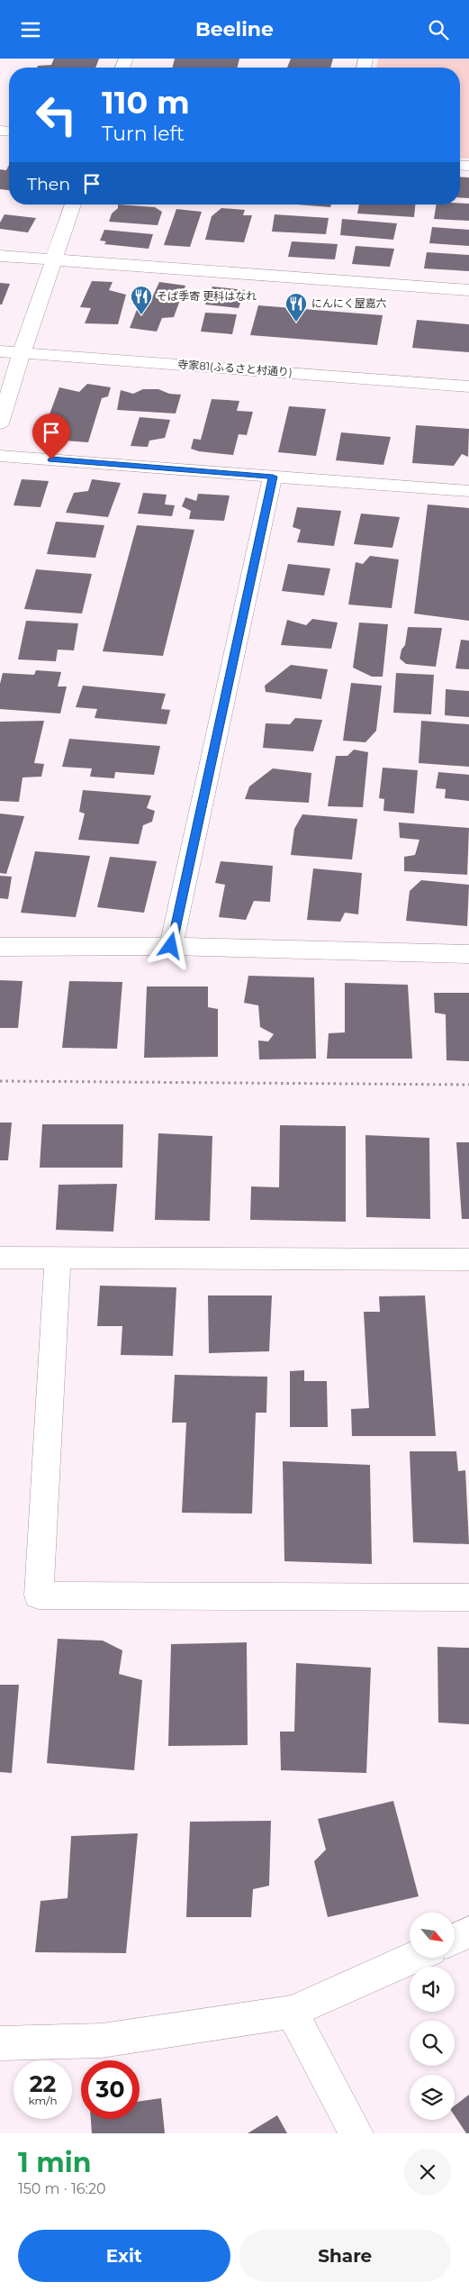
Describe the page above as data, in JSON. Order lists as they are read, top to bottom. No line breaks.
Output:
{"streets":{"street":["寺家81(ふるさと村通り)"]},"places":{"restaurant":["そば季寄 更科はなれ","にんにく屋嘉六"]},"north":"bottom right","page":{"header":"Beeline","turn":["110 m","Turn left"],"then":"Then","speed":"22 km/h","limit":"30","heading":["1 min","150 m · 16:20"],"buttons":["Exit","Share"]}}
